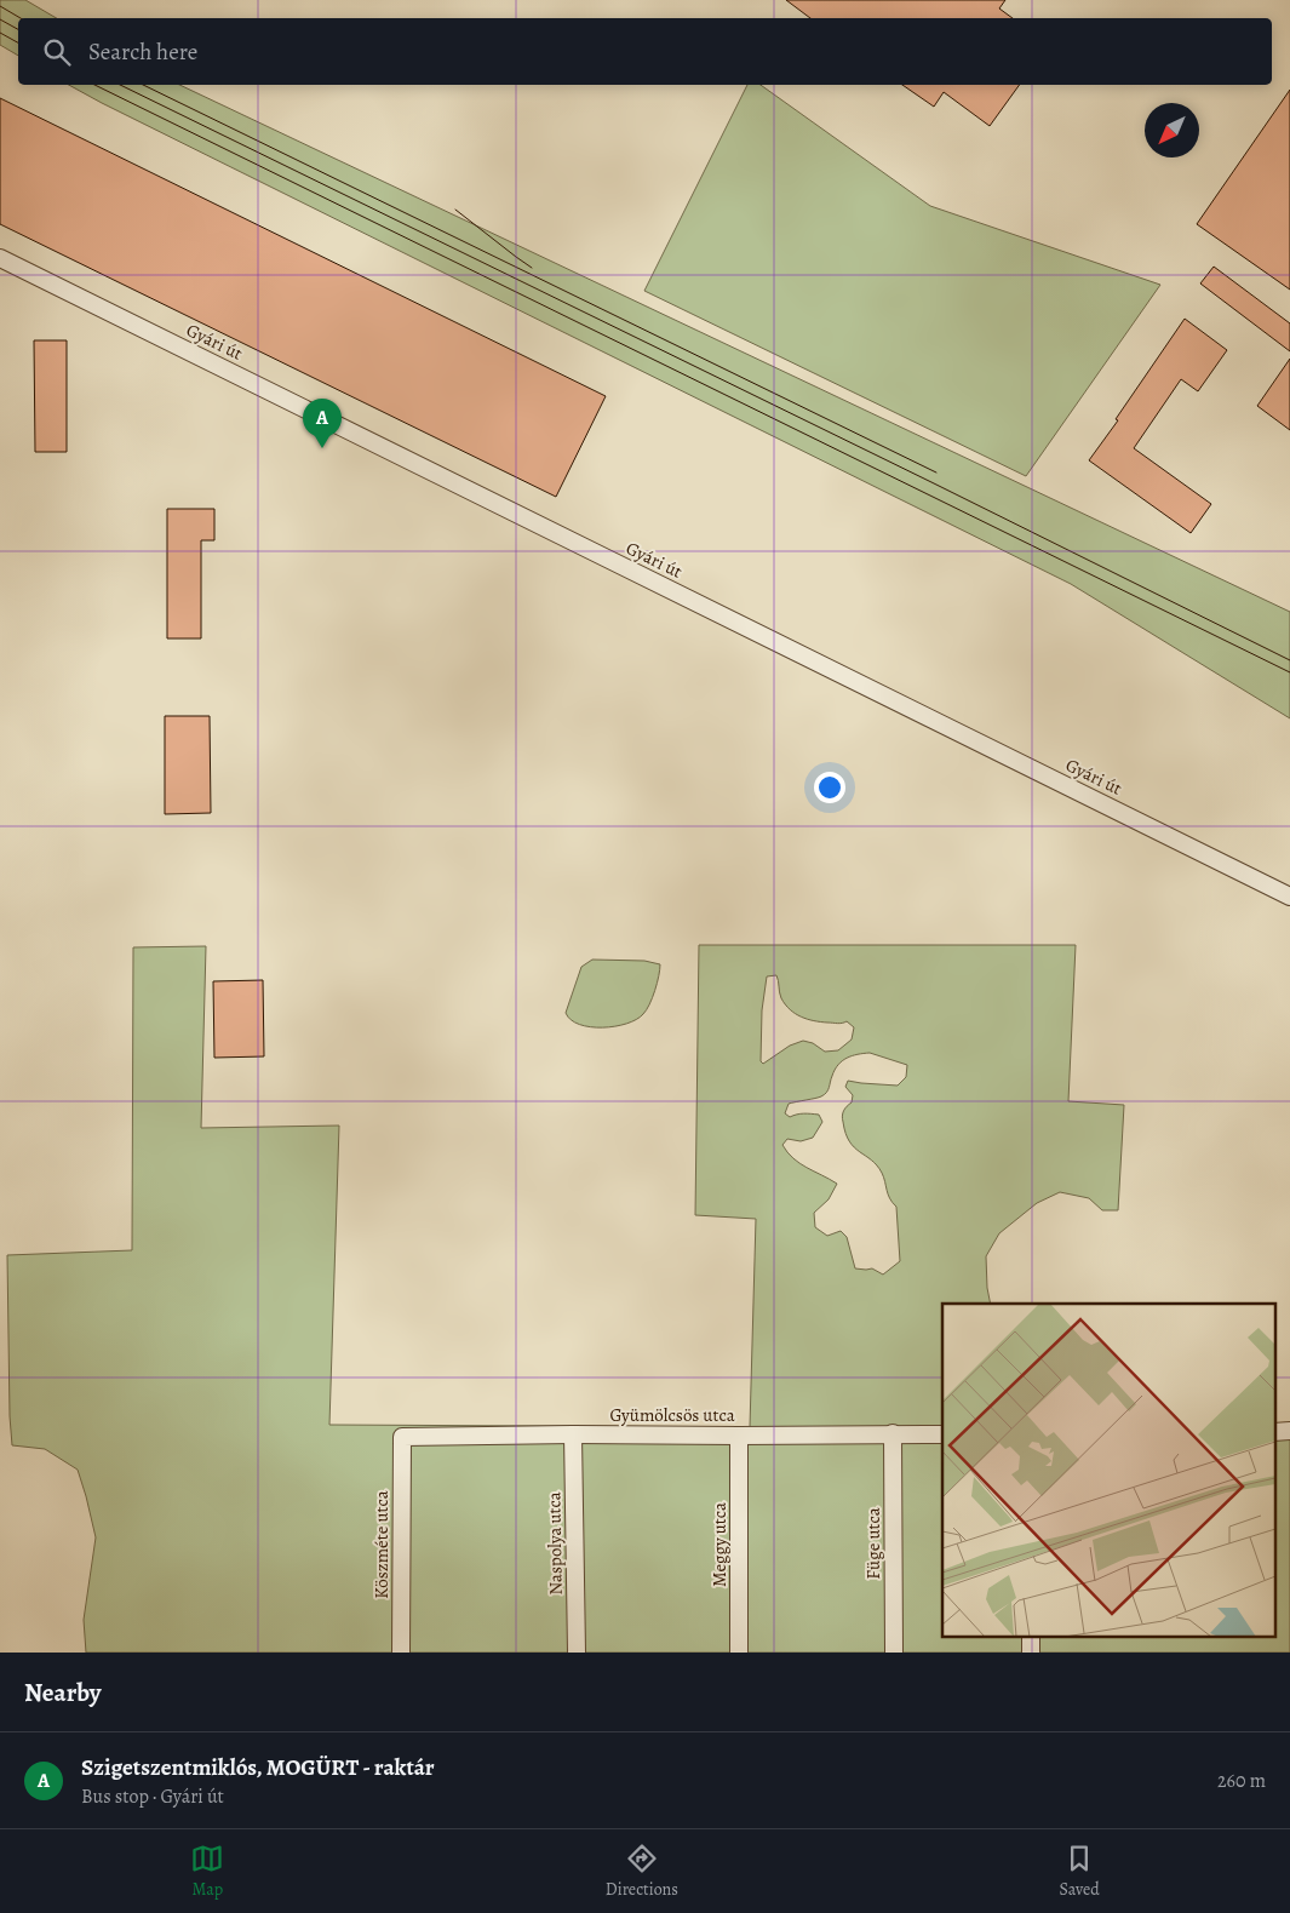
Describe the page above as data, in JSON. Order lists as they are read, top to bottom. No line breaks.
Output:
{"streets":{"street":["Gyári út","Gyümölcsös utca","Naspolya utca","Füge utca","Köszméte utca","Meggy utca"]},"crossings":[["Gyümölcsös utca","Naspolya utca"],["Gyümölcsös utca","Füge utca"],["Gyümölcsös utca","Köszméte utca"],["Gyümölcsös utca","Meggy utca"]],"north":"bottom left","page":{"search":"Search here","pins":"A","heading":"Nearby","list":[{"mark":"A","name":"Szigetszentmiklós, MOGÜRT - raktár","note":"Bus stop · Gyári út","value":"260 m"}],"nav":["Map","Directions","Saved"]}}
